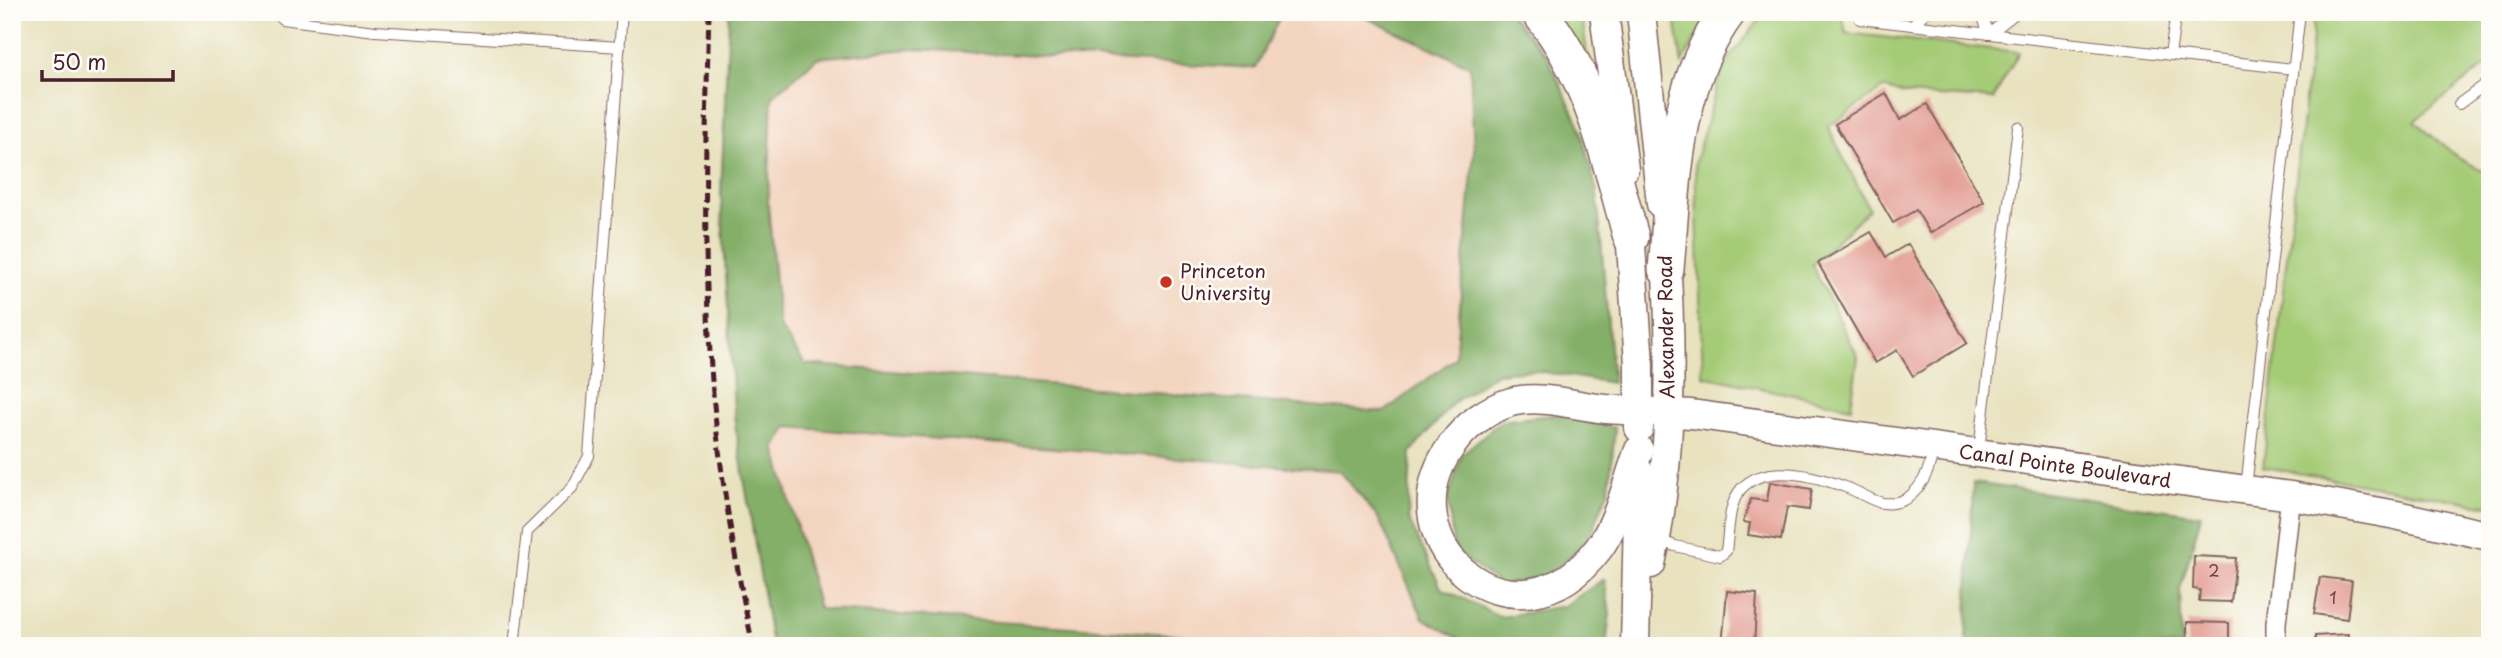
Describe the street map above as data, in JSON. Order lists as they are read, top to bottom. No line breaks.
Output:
{"streets":{"main road":["Alexander Road","Canal Pointe Boulevard"]},"crossings":[["Alexander Road","Canal Pointe Boulevard"]],"places":["Princeton University"],"house_numbers":["2","1"],"scale_bar":"50 m"}
